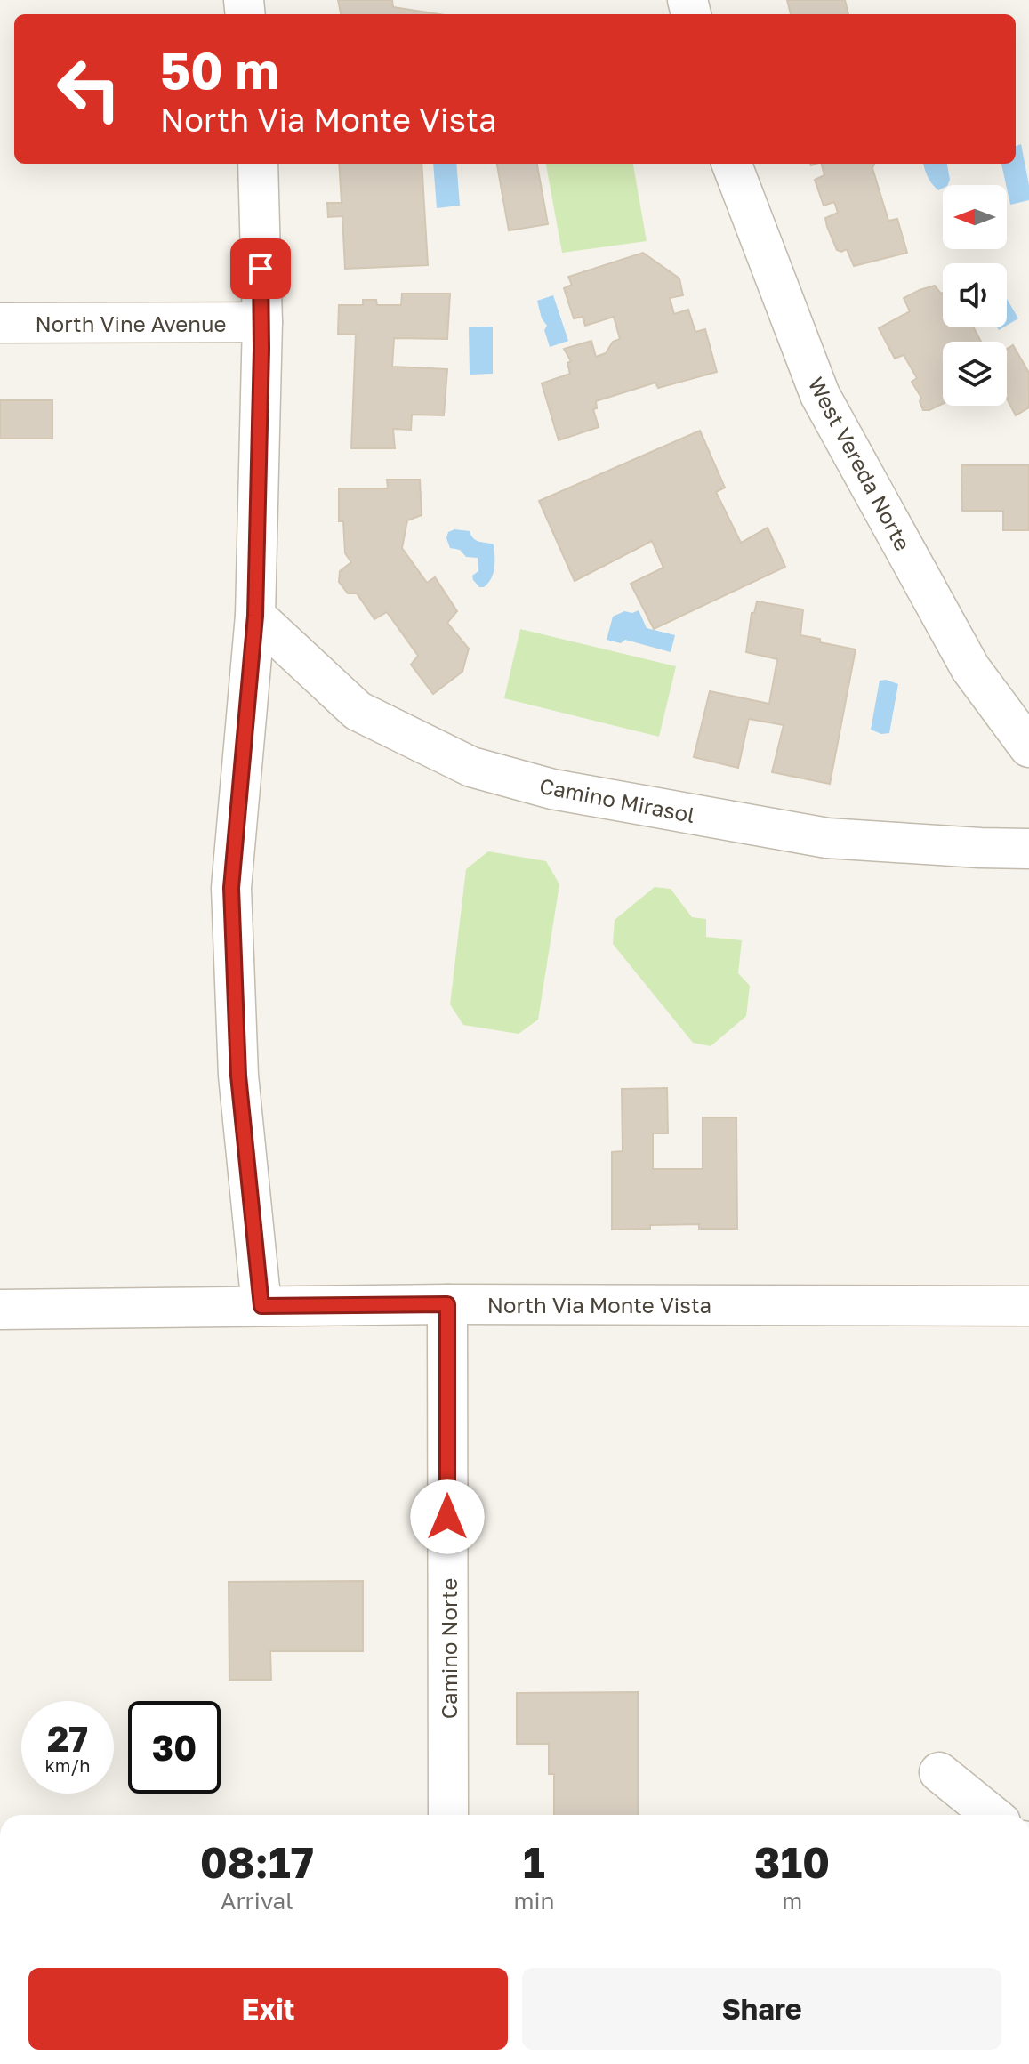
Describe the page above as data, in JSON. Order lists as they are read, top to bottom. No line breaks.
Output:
{"streets":{"street":["North Vine Avenue","West Vereda Norte","Camino Mirasol","North Via Monte Vista","Camino Norte"]},"crossings":[["North Via Monte Vista","Camino Norte"]],"north":"left","page":{"turn":["50 m","North Via Monte Vista"],"speed":"27 km/h","limit":"30","eta":["08:17","Arrival","1","min","310","m"],"buttons":["Exit","Share"]}}
